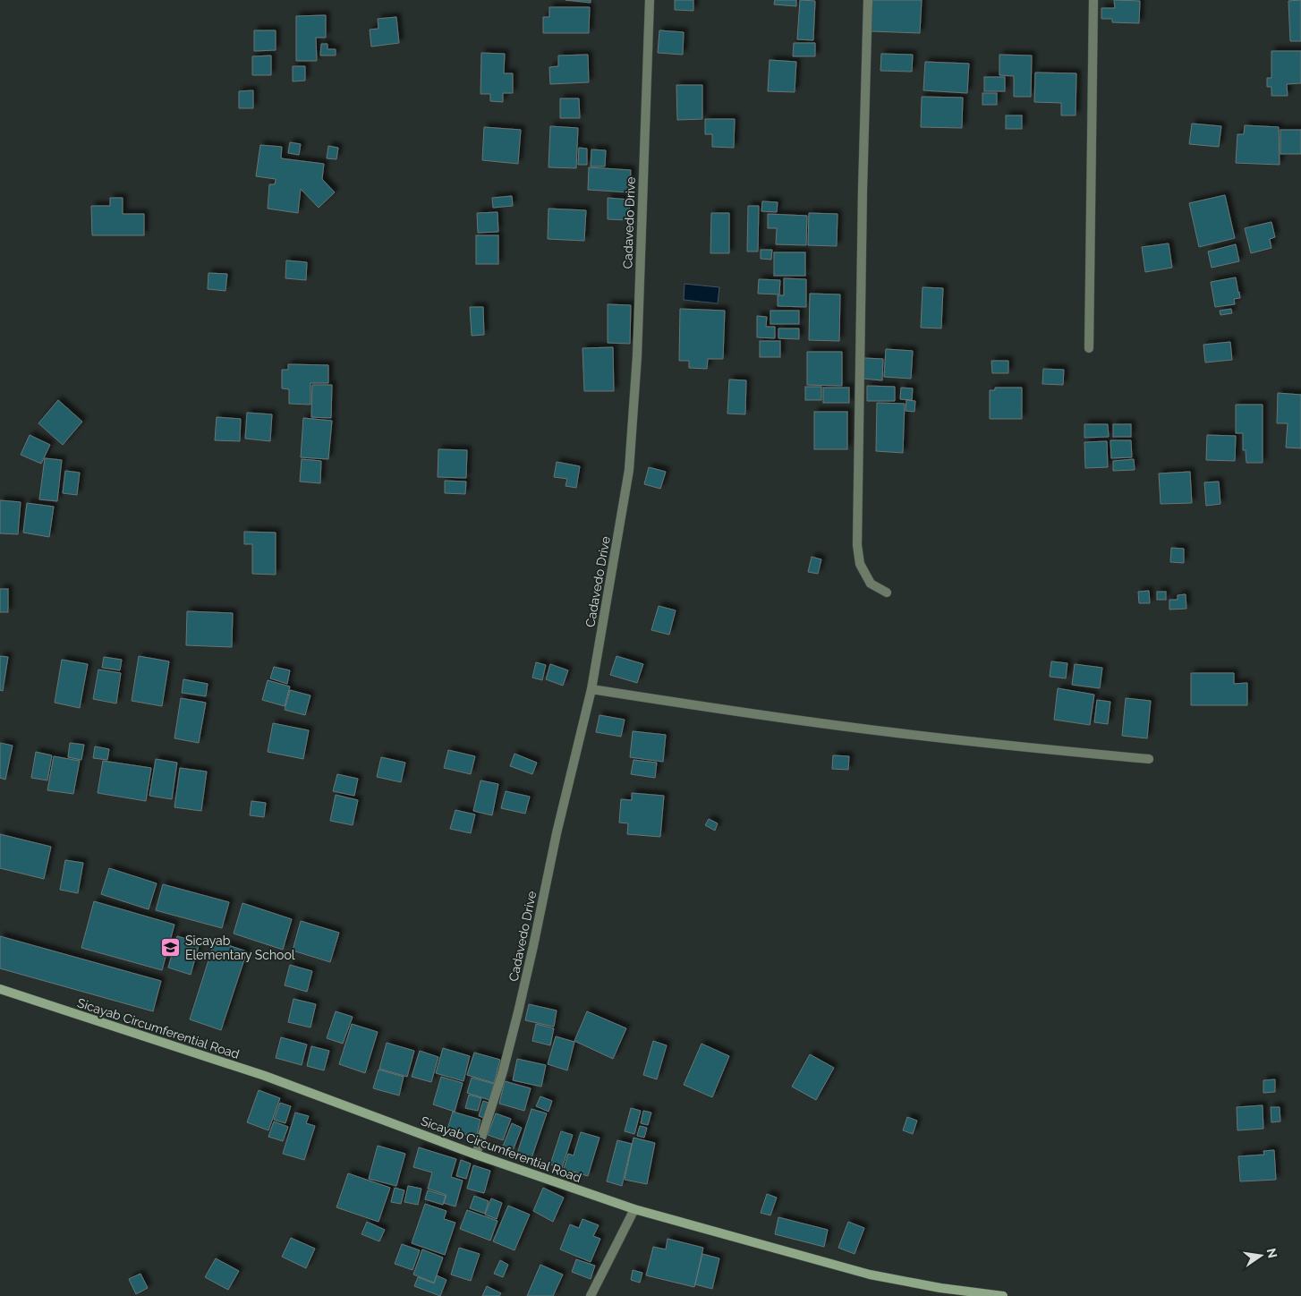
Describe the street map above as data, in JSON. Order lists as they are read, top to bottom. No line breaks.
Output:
{"streets":{"street":["Cadavedo Drive","Sicayab Circumferential Road"]},"crossings":[["Cadavedo Drive","Sicayab Circumferential Road"]],"places":{"school or university":["Sicayab Elementary School"]},"north":"right"}
